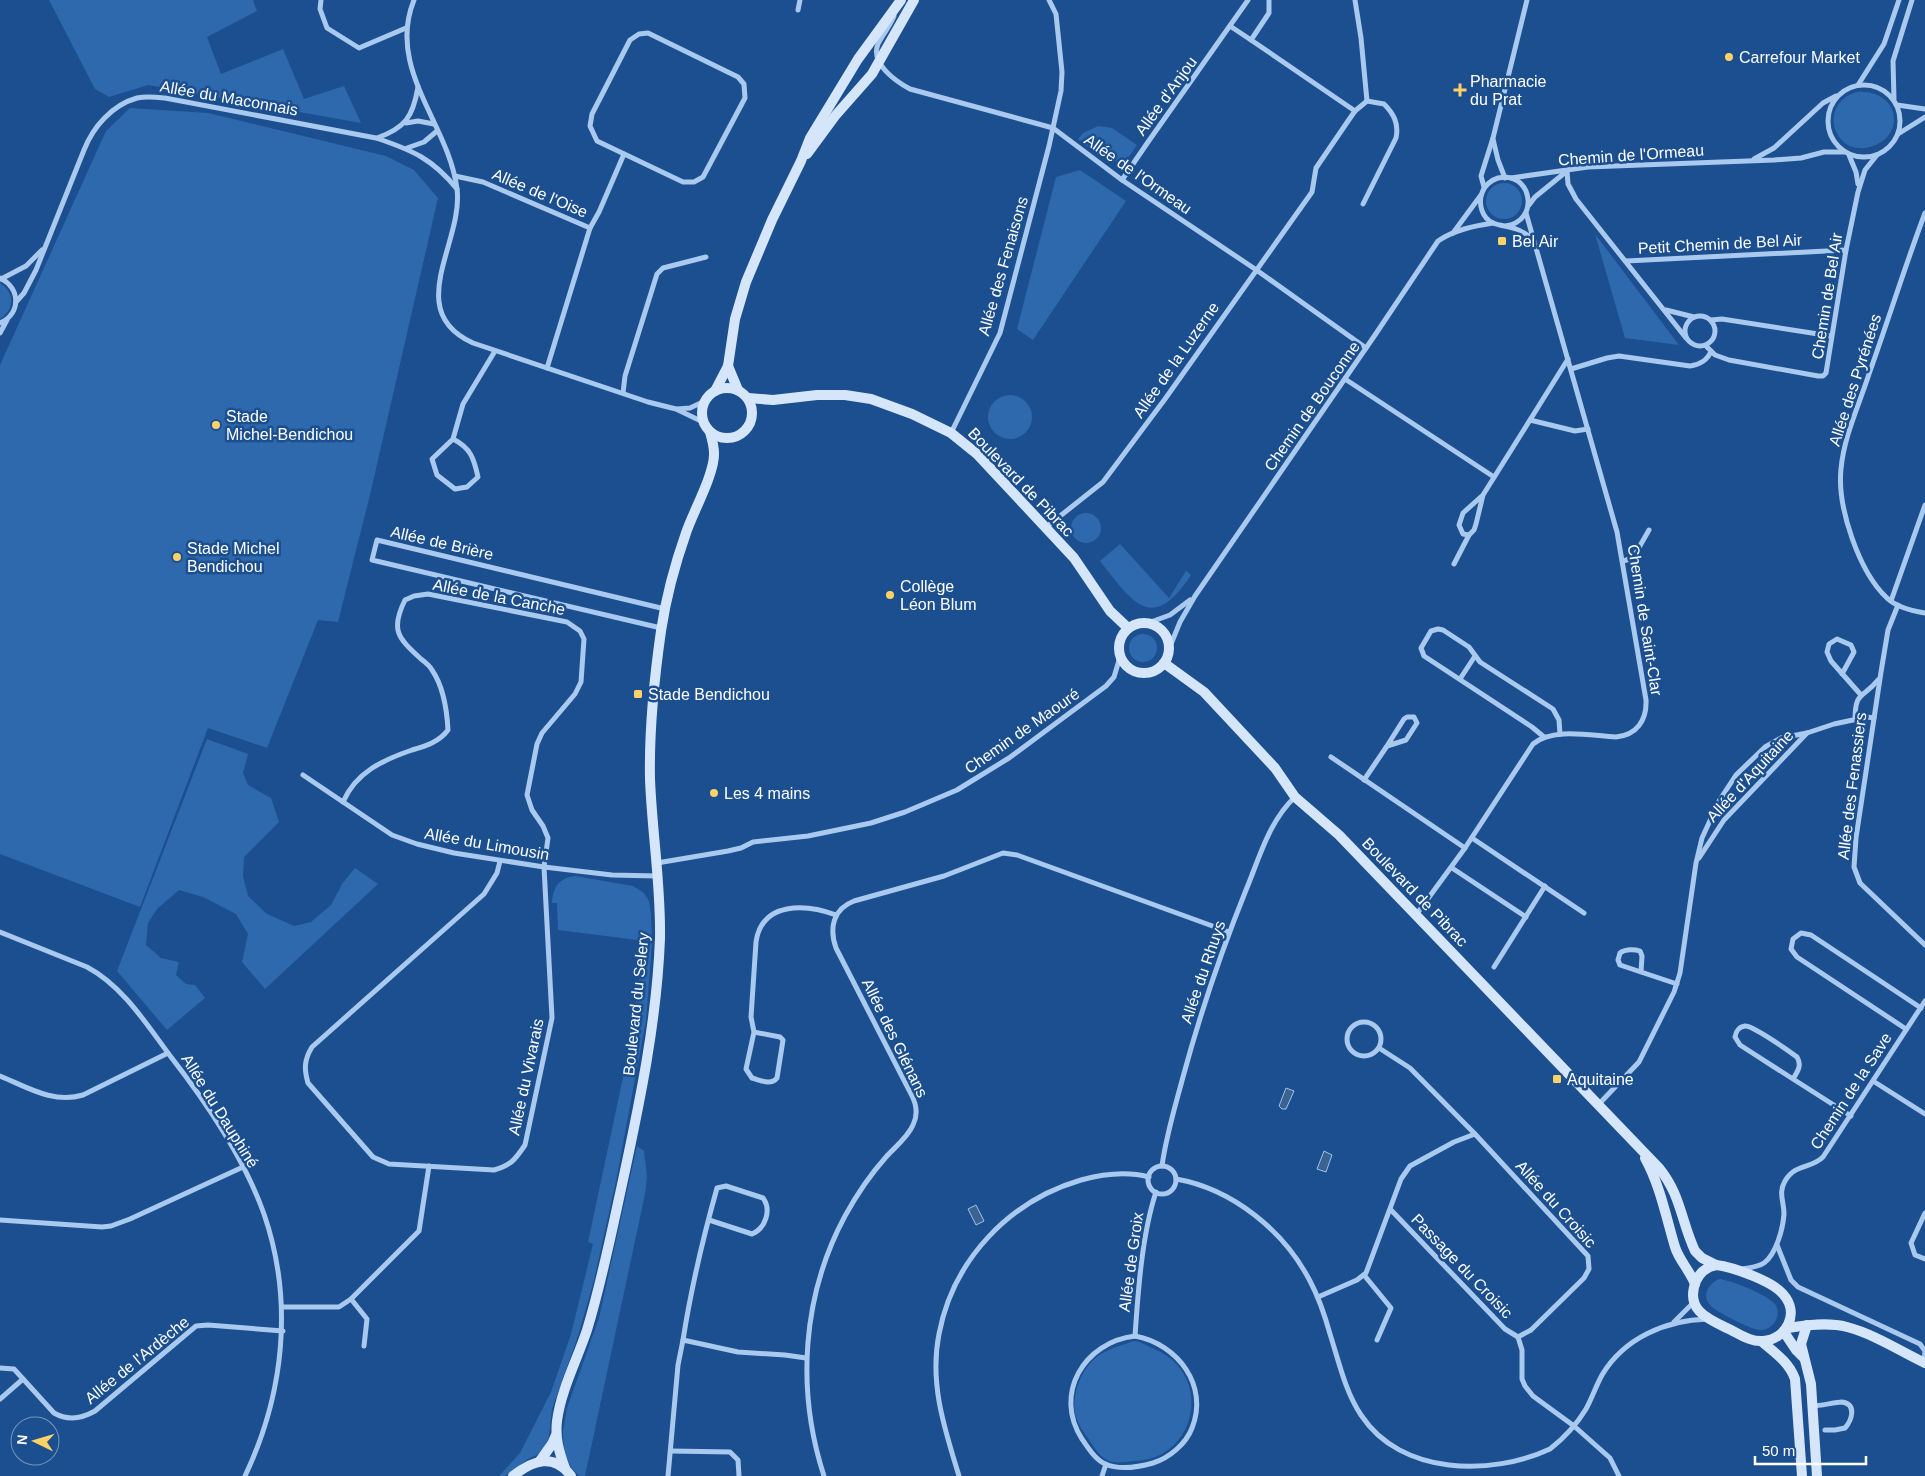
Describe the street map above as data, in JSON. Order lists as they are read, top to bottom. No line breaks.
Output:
{"streets":{"street":["Allée d'Anjou","Allée du Maconnais","Chemin de l'Ormeau","Allée de l'Ormeau","Allée de l'Oise","Petit Chemin de Bel Air","Allée des Fenaisons","Chemin de Bel Air","Allée de la Luzerne","Allée des Pyrénées","Chemin de Bouconne","Boulevard de Pibrac","Allée de Brière","Allée de la Canche","Chemin de Saint-Clar","Chemin de Maouré","Allée d'Aquitaine","Allée des Fenassiers","Allée du Limousin","Allée du Rhuys","Boulevard du Selery","Allée des Glénans","Allée du Vivarais","Chemin de la Save","Allée du Dauphiné","Allée du Croisic","Allée de Groix","Passage du Croisic","Allée de l'Ardèche"]},"crossings":[["Allée d'Anjou","Allée de l'Ormeau"],["Chemin de l'Ormeau","Chemin de Bel Air"],["Chemin de l'Ormeau","Chemin de Bouconne"],["Chemin de l'Ormeau","Chemin de Saint-Clar"],["Allée de l'Ormeau","Allée des Fenaisons"],["Allée de l'Ormeau","Allée de la Luzerne"],["Allée de l'Ormeau","Chemin de Bouconne"],["Petit Chemin de Bel Air","Chemin de Bel Air"],["Allée des Fenaisons","Boulevard de Pibrac"],["Allée de la Luzerne","Boulevard de Pibrac"],["Allée des Pyrénées","Allée des Fenassiers"],["Chemin de Bouconne","Boulevard de Pibrac"],["Chemin de Bouconne","Chemin de Saint-Clar"],["Chemin de Bouconne","Chemin de Maouré"],["Boulevard de Pibrac","Chemin de Maouré"],["Boulevard de Pibrac","Allée d'Aquitaine"],["Boulevard de Pibrac","Allée du Rhuys"],["Boulevard de Pibrac","Boulevard du Selery"],["Boulevard de Pibrac","Chemin de la Save"],["Allée de Brière","Boulevard du Selery"],["Allée de la Canche","Allée du Limousin"],["Allée de la Canche","Allée du Vivarais"],["Chemin de Maouré","Boulevard du Selery"],["Allée d'Aquitaine","Allée des Fenassiers"],["Allée du Limousin","Boulevard du Selery"],["Allée du Limousin","Allée du Vivarais"],["Allée du Rhuys","Allée de Groix"],["Allée du Dauphiné","Allée de l'Ardèche"],["Allée du Croisic","Passage du Croisic"]],"places":{"other":["Carrefour Market","Stade Michel-Bendichou","Stade Michel Bendichou","Collège Léon Blum","Les 4 mains"],"health":["Pharmacie du Prat"],"transit":["Bel Air","Stade Bendichou","Aquitaine"]},"scale_bar":"50 m","north":"left"}
